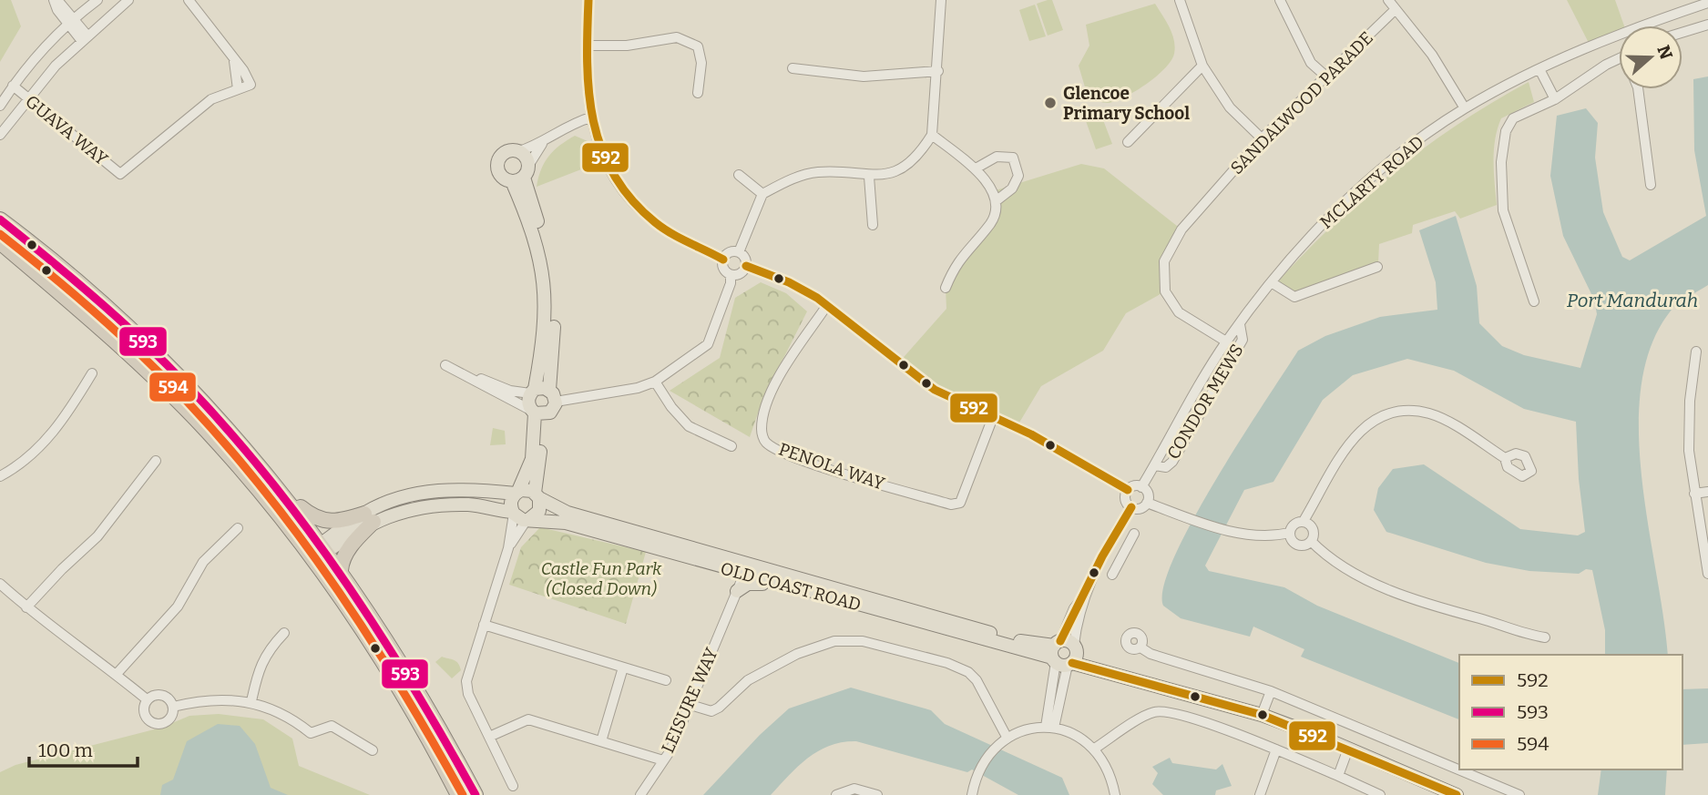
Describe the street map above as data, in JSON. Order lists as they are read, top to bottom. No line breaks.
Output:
{"streets":{"main road":["OLD COAST ROAD"],"street":["SANDALWOOD PARADE","GUAVA WAY","MCLARTY ROAD","CONDOR MEWS","PENOLA WAY","LEISURE WAY"]},"crossings":[["SANDALWOOD PARADE","MCLARTY ROAD"],["MCLARTY ROAD","CONDOR MEWS"],["OLD COAST ROAD","LEISURE WAY"]],"water":["Port Mandurah"],"parks":["Castle Fun Park (Closed Down)"],"places":["Glencoe Primary School"],"lines":["transit line 592","transit line 593","transit line 594"],"legend":["592","593","594"],"scale_bar":"100 m","north":"right"}
